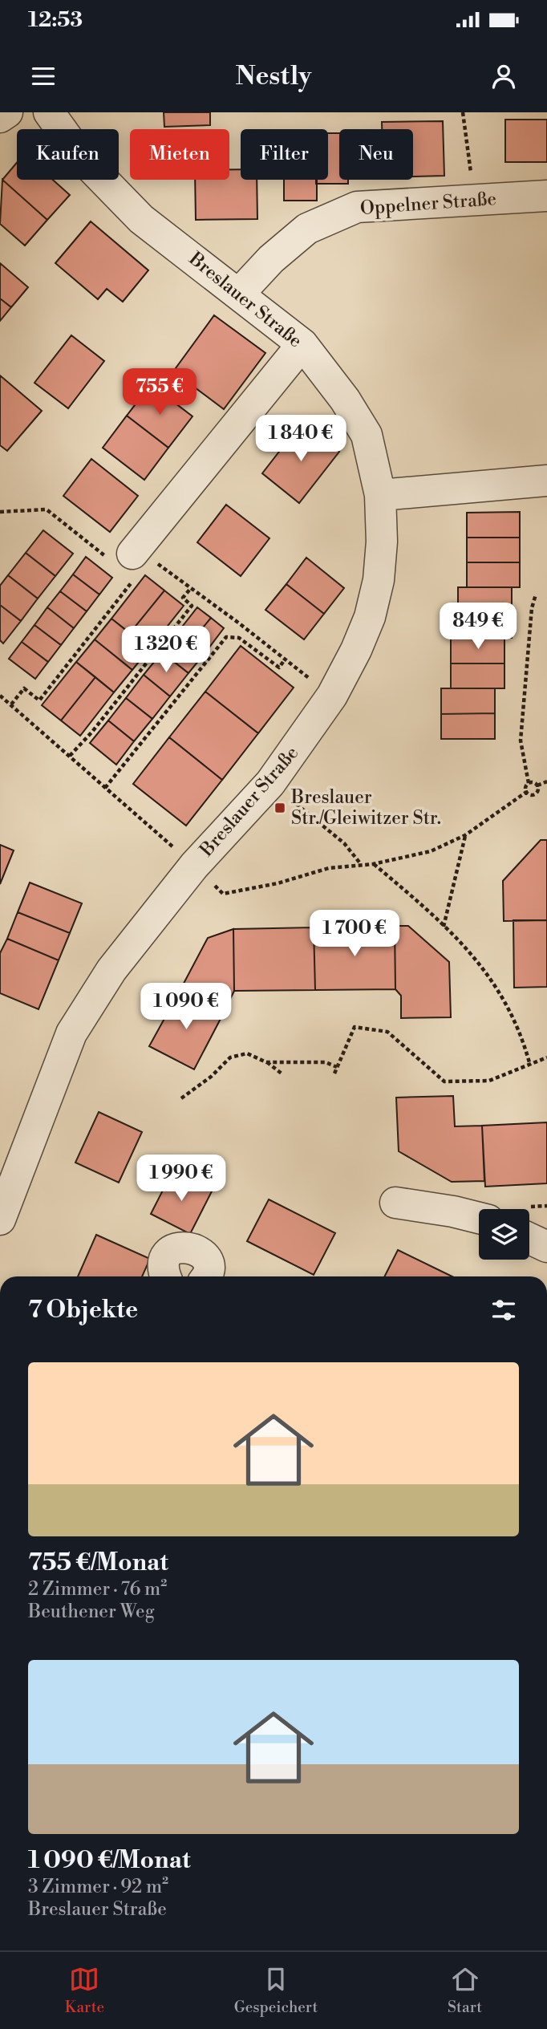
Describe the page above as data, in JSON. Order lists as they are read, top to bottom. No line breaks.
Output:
{"streets":{"street":["Oppelner Straße","Breslauer Straße"]},"crossings":[["Oppelner Straße","Breslauer Straße"]],"places":{"transit":["Breslauer Str./Gleiwitzer Str."]},"page":{"status":"12:53","header":"Nestly","chip":["Kaufen","Mieten","Filter","Neu"],"price":["755 €","1 840 €","849 €","1 320 €","1 700 €","1 090 €","1 990 €"],"heading":"7 Objekte","list":[{"name":"755 €/Monat","note":"2 Zimmer · 76 m² · Beuthener Weg"},{"name":"1 090 €/Monat","note":"3 Zimmer · 92 m² · Breslauer Straße"}],"tabs":["Karte","Gespeichert","Start"]}}
